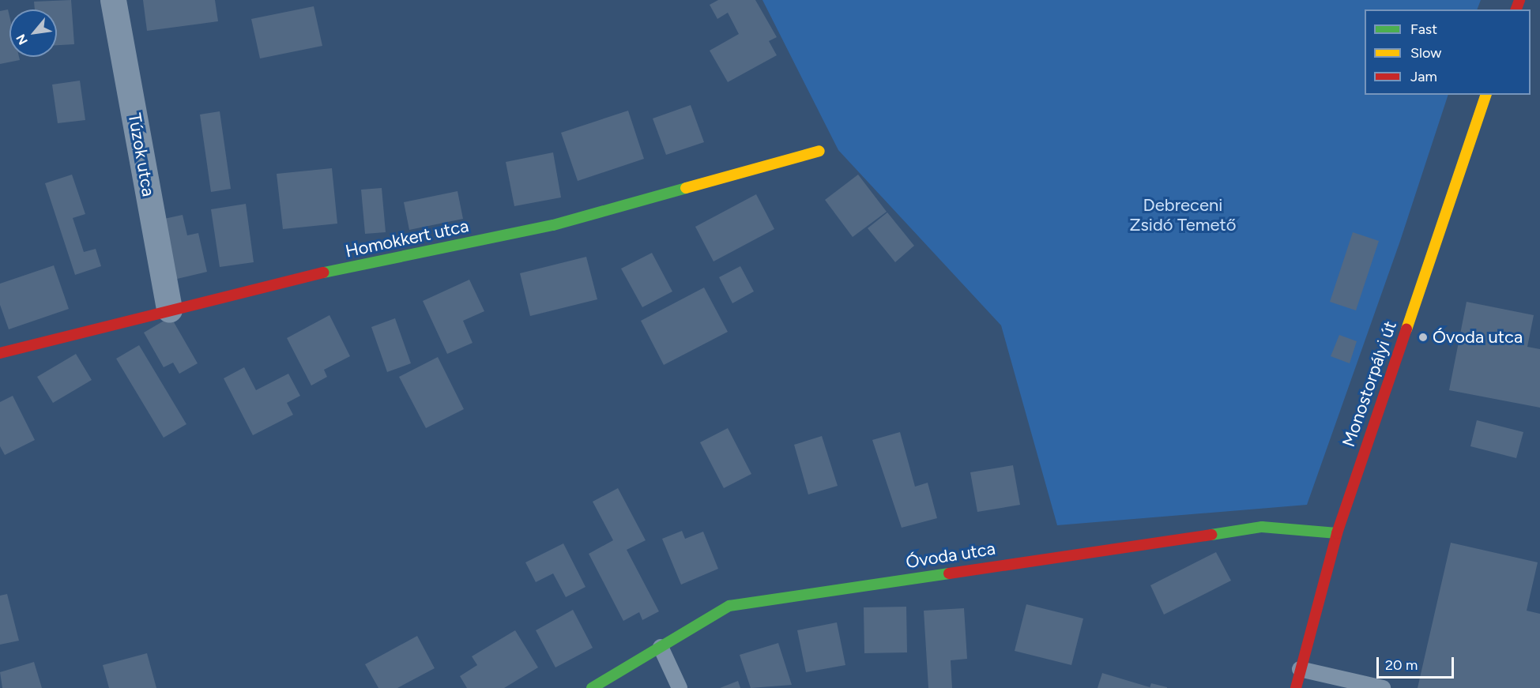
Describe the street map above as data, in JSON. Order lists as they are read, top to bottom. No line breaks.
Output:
{"streets":{"street":["Túzok utca","Homokkert utca","Monostorpályi út","Óvoda utca"]},"crossings":[["Túzok utca","Homokkert utca"],["Monostorpályi út","Óvoda utca"]],"parks":["Debreceni Zsidó Temető"],"places":["Óvoda utca"],"legend":["Fast","Slow","Jam"],"scale_bar":"20 m","north":"bottom left"}
